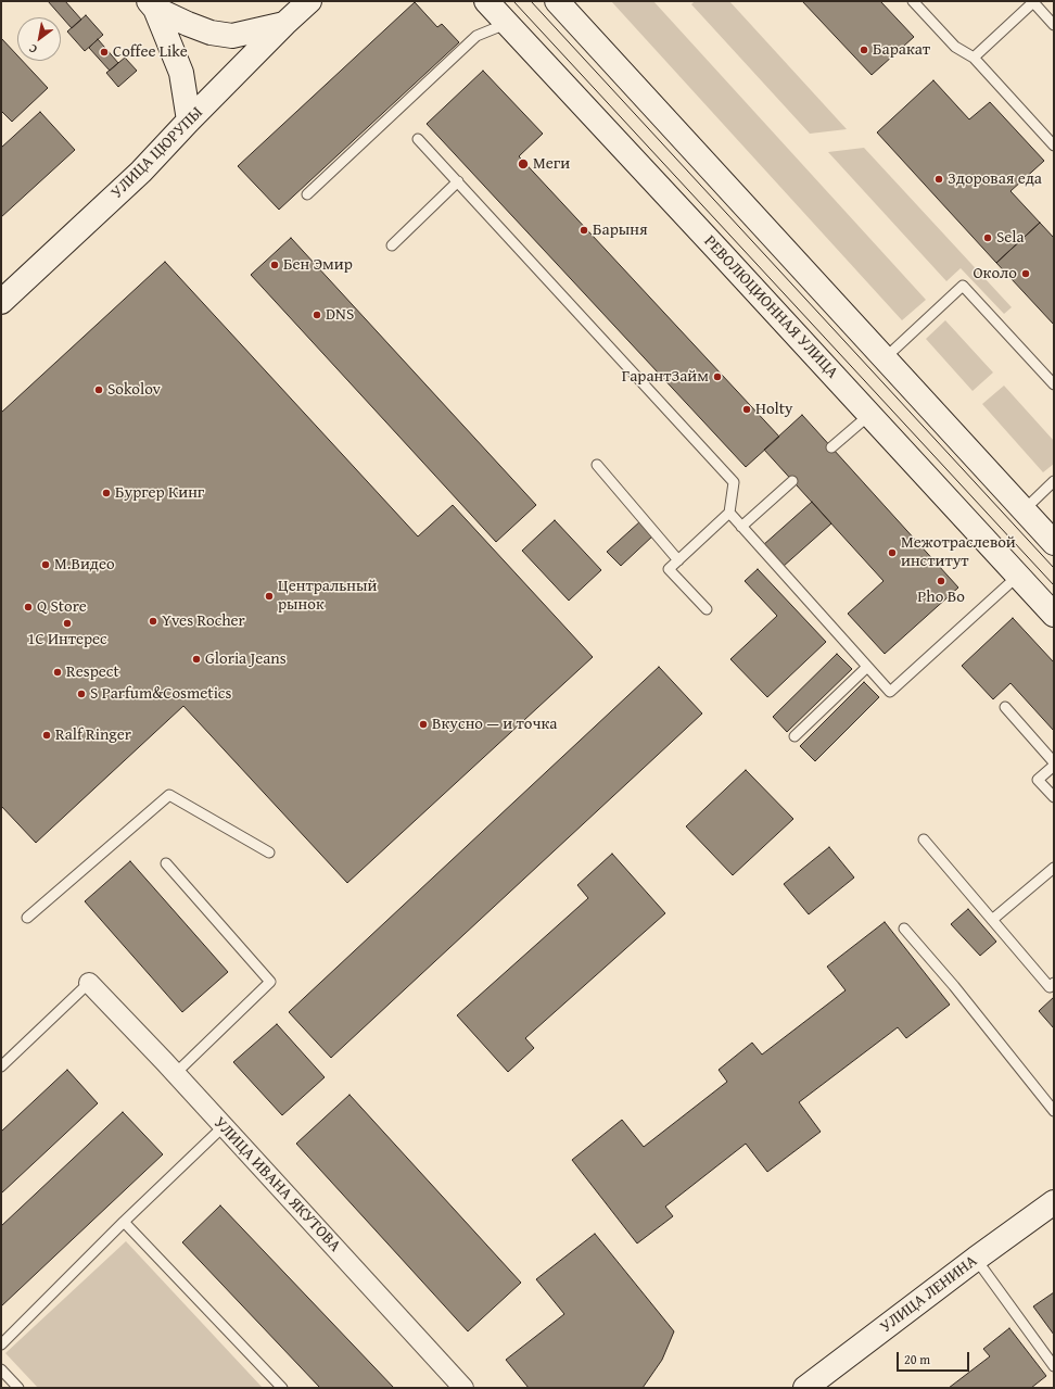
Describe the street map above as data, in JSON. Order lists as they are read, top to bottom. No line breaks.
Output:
{"streets":{"main road":["УЛИЦА ЦЮРУПЫ","РЕВОЛЮЦИОННАЯ УЛИЦА","УЛИЦА ЛЕНИНА"],"street":["УЛИЦА ИВАНА ЯКУТОВА"]},"places":["Баракат","Coffee Like","Меги","Здоровая еда","Барыня","Sela","Бен Эмир","Около","DNS","ГарантЗайм","Sokolov","Holty","Бургер Кинг","Межотраслевой институт","М.Видео","Pho Bo","Центральный рынок","Q Store","Yves Rocher","1С Интерес","Gloria Jeans","Respect","S Parfum&Cosmetics","Вкусно — и точка","Ralf Ringer"],"scale_bar":"20 m","north":"bottom left"}
